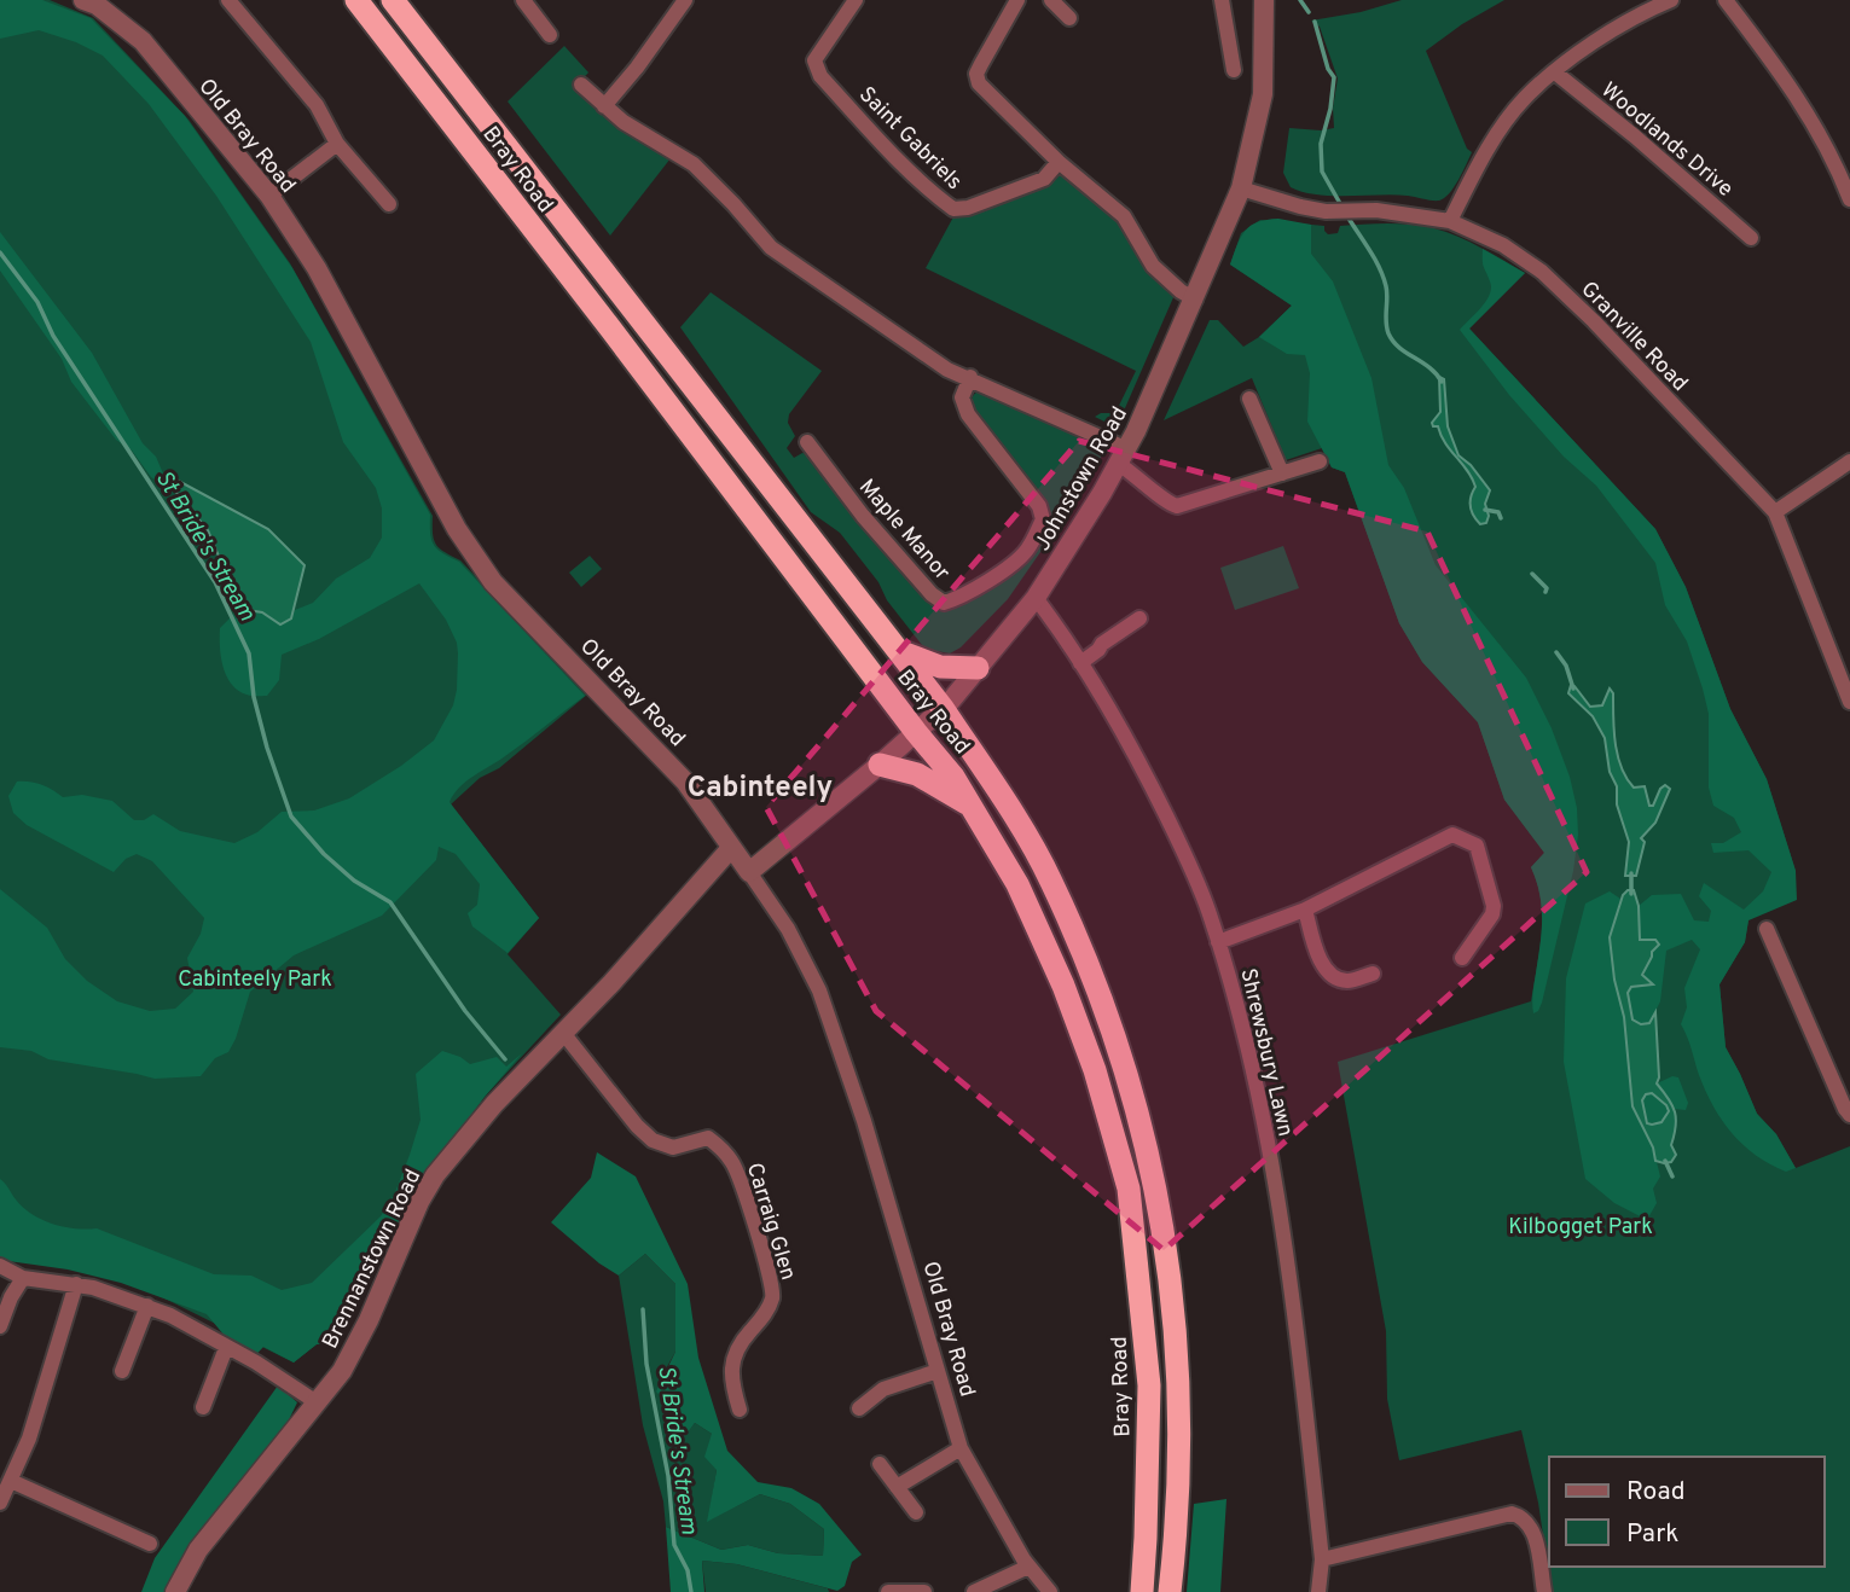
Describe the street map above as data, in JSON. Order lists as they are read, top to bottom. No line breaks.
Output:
{"streets":{"highway":["Bray Road"],"street":["Old Bray Road","Saint Gabriels","Woodlands Drive","Granville Road","Johnstown Road","Maple Manor","Shrewsbury Lawn","Carraig Glen","Brennanstown Road"]},"crossings":[["Old Bray Road","Johnstown Road"],["Old Bray Road","Brennanstown Road"],["Bray Road","Johnstown Road"],["Granville Road","Johnstown Road"],["Johnstown Road","Shrewsbury Lawn"],["Carraig Glen","Brennanstown Road"]],"districts":["Cabinteely"],"water":["St Bride's Stream"],"parks":["Cabinteely Park","Kilbogget Park"],"legend":["Road","Park"]}
